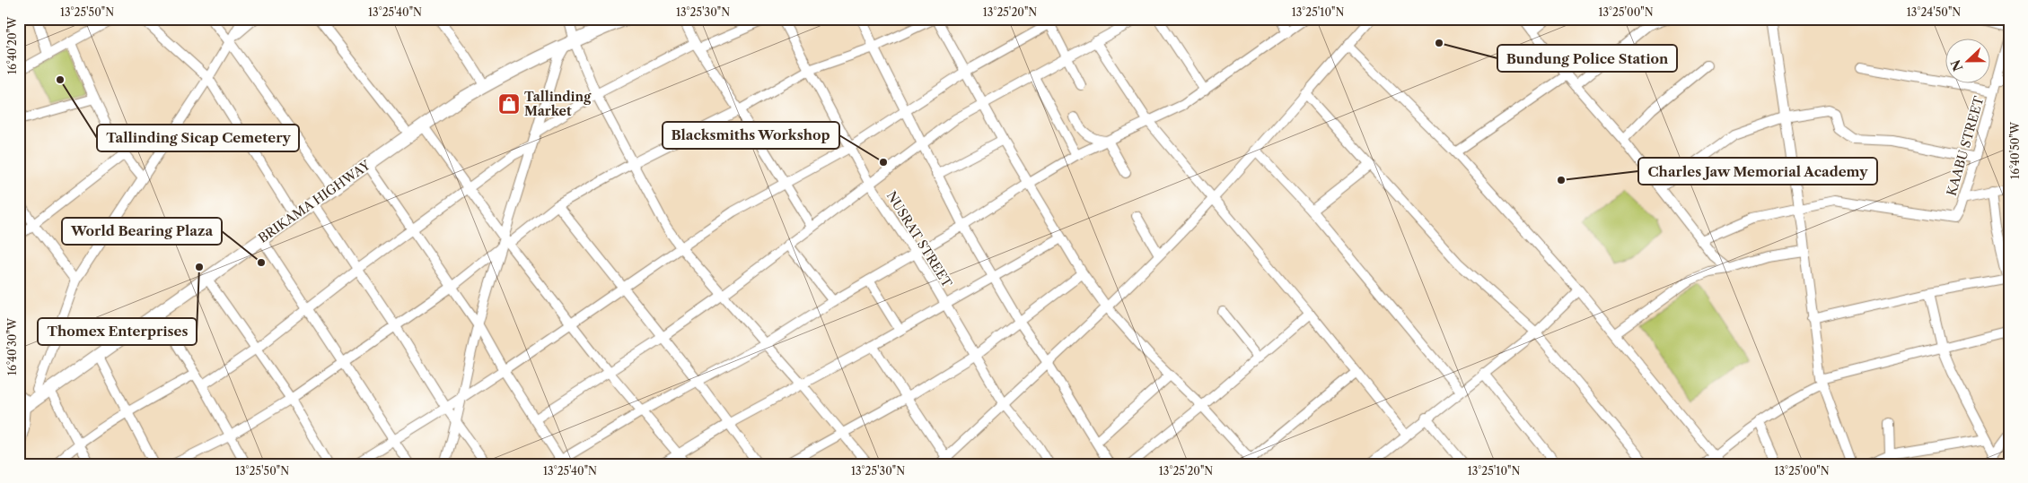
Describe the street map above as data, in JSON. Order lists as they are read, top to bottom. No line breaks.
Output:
{"streets":{"highway":["BRIKAMA HIGHWAY"],"street":["KAABU STREET","NUSRAT STREET"]},"places":{"other":["Bundung Police Station","Tallinding Sicap Cemetery","Blacksmiths Workshop","Charles Jaw Memorial Academy","World Bearing Plaza","Thomex Enterprises"],"shop":["Tallinding Market"]},"north":"left","coordinates":["13°25'50\"N","13°25'40\"N","13°25'30\"N","13°25'20\"N","13°25'10\"N","13°25'00\"N","13°24'50\"N","16°40'20\"W","16°40'50\"W","16°40'30\"W"]}
